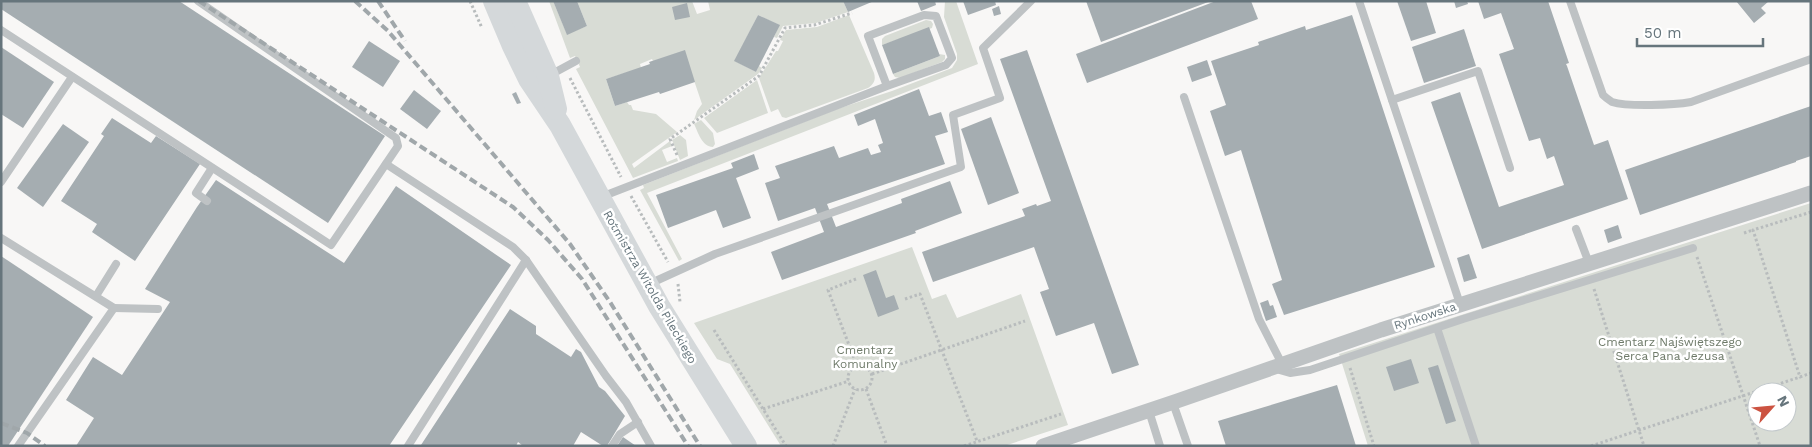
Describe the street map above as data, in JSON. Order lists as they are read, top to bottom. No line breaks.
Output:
{"streets":{"main road":["Rotmistrza Witolda Pileckiego"],"street":["Rynkowska"]},"parks":["Cmentarz Najświętszego Serca Pana Jezusa","Cmentarz Komunalny"],"scale_bar":"50 m","north":"top right"}
